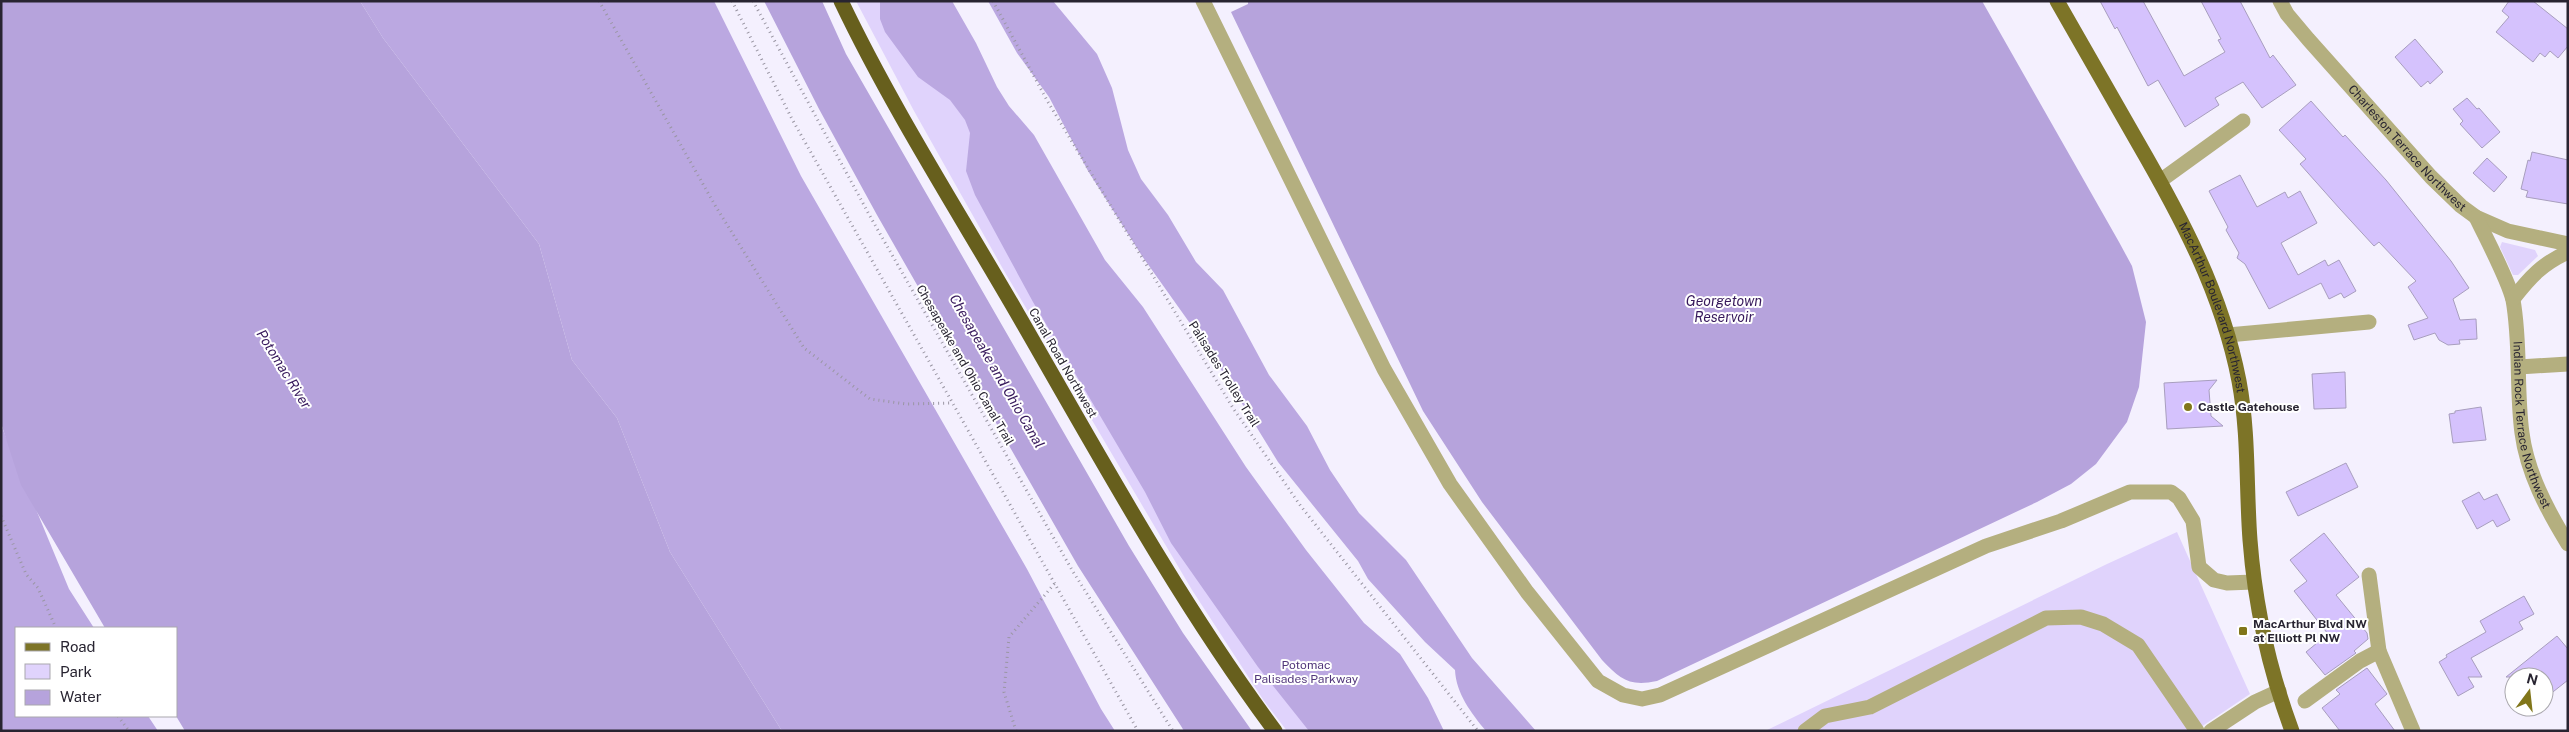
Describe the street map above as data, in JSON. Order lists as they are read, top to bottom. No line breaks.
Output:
{"streets":{"highway":["Canal Road Northwest"],"main road":["MacArthur Boulevard Northwest"],"street":["Charleston Terrace Northwest","Indian Rock Terrace Northwest"],"path":["Chesapeake and Ohio Canal Trail","Palisades Trolley Trail"]},"crossings":[["Charleston Terrace Northwest","Indian Rock Terrace Northwest"]],"water":["Georgetown Reservoir","Potomac River","Chesapeake and Ohio Canal"],"parks":["Potomac Palisades Parkway"],"places":{"other":["Castle Gatehouse"],"transit":["MacArthur Blvd NW at Elliott Pl NW"]},"legend":["Road","Park","Water"],"north":"top"}
